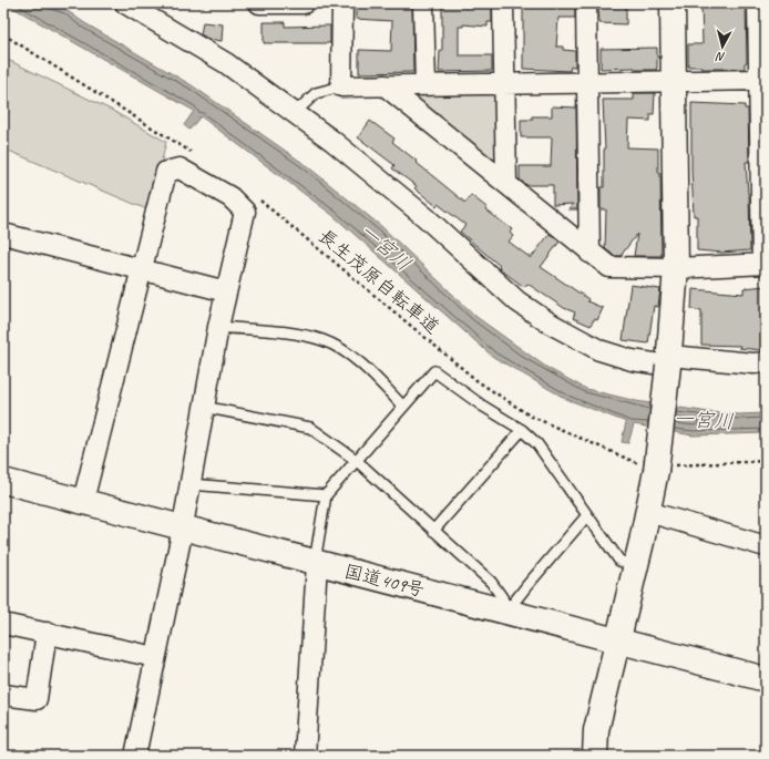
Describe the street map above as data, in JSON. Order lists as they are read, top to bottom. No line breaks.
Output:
{"streets":{"main road":["国道409号"],"path":["長生茂原自転車道"]},"water":["一宮川"],"north":"bottom"}
